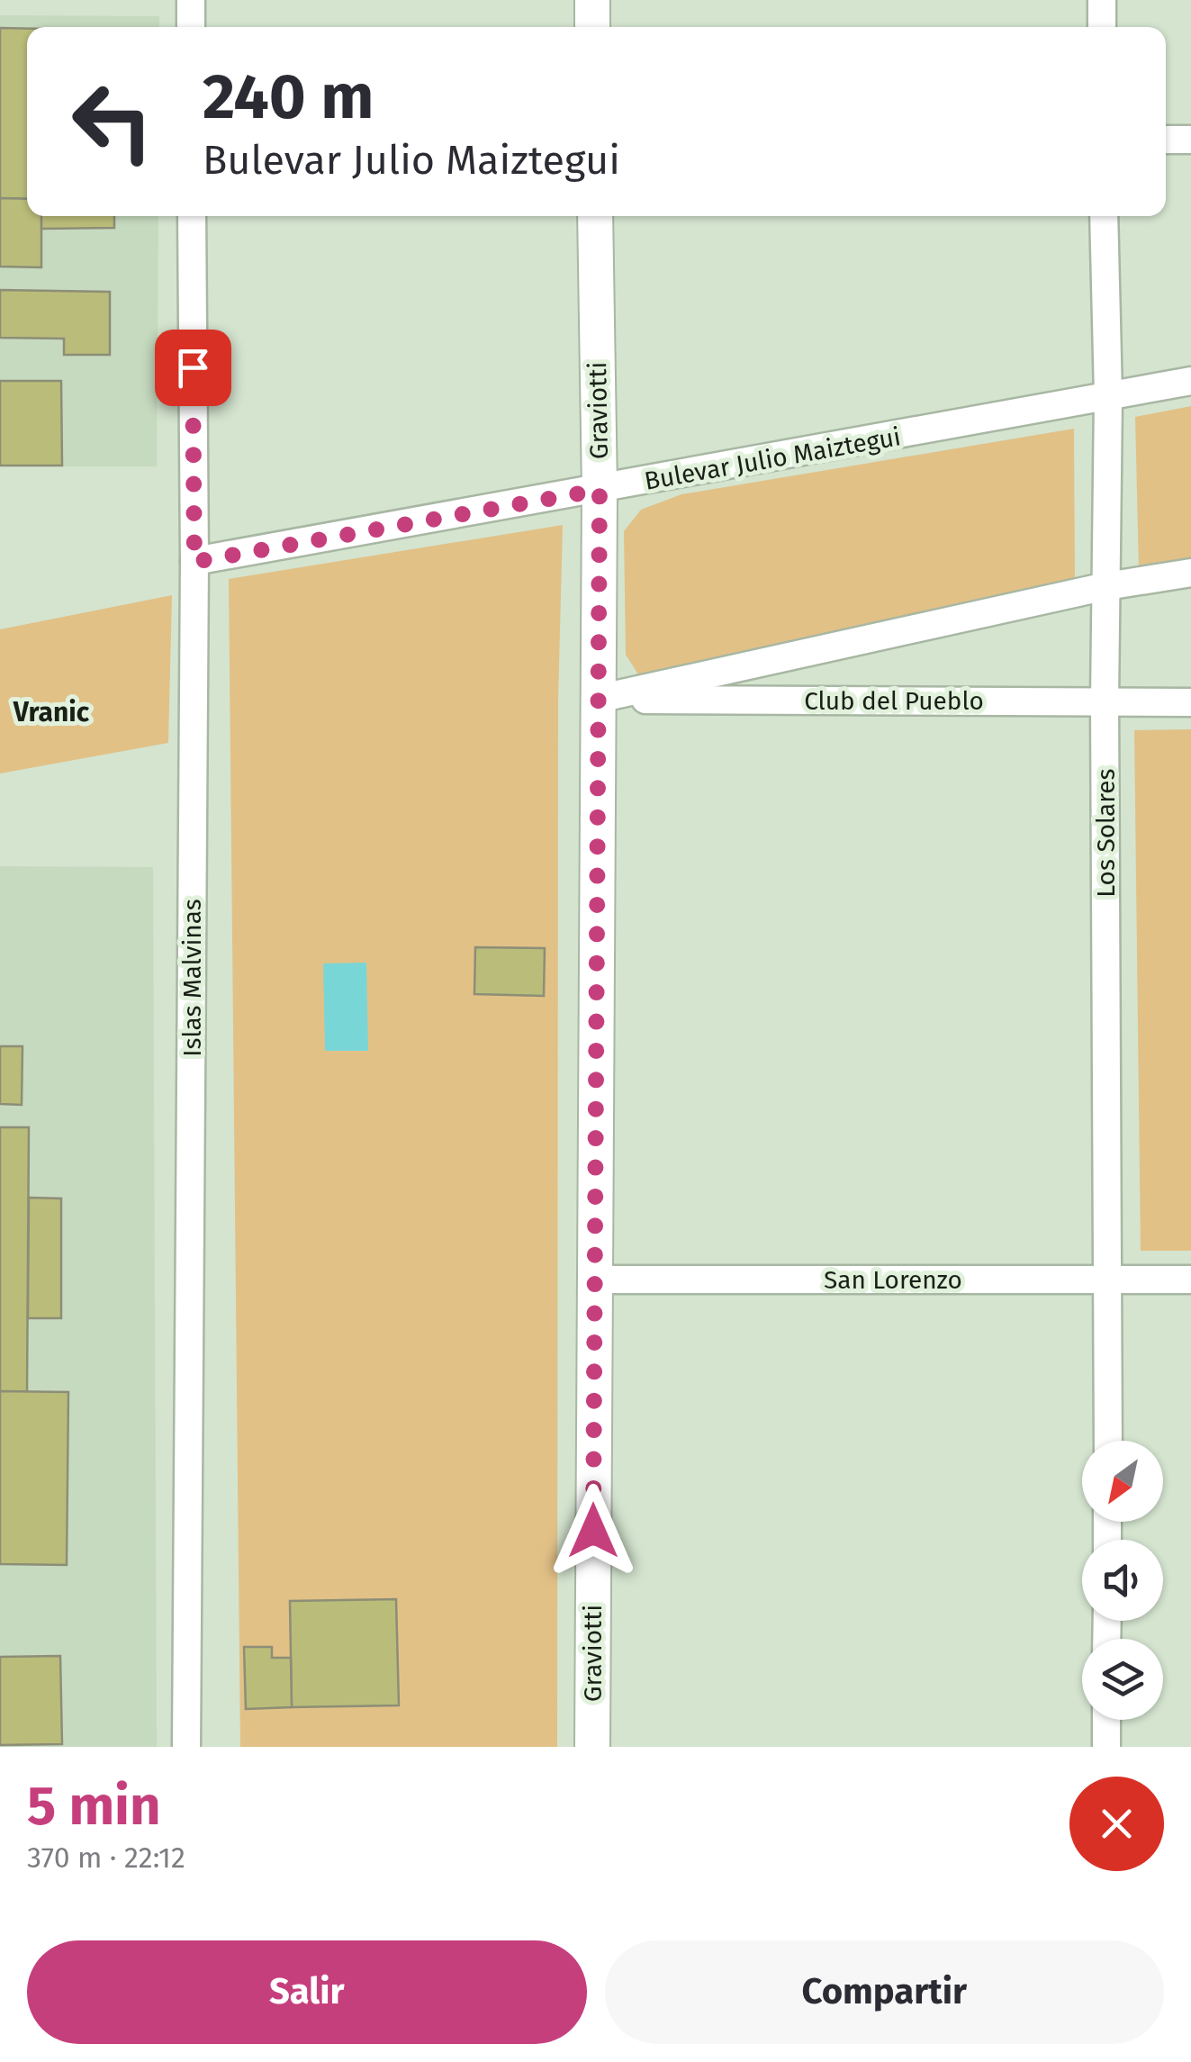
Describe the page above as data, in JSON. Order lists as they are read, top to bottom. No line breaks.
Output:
{"streets":{"street":["Graviotti","Bulevar Julio Maiztegui","Club del Pueblo","Los Solares","Islas Malvinas","San Lorenzo"]},"crossings":[["Graviotti","Bulevar Julio Maiztegui"],["Graviotti","Club del Pueblo"],["Graviotti","San Lorenzo"],["Bulevar Julio Maiztegui","Los Solares"],["Bulevar Julio Maiztegui","Islas Malvinas"],["Club del Pueblo","Los Solares"],["Los Solares","San Lorenzo"]],"districts":["Vranic"],"north":"bottom left","page":{"turn":["240 m","Bulevar Julio Maiztegui"],"heading":["5 min","370 m · 22:12"],"buttons":["Salir","Compartir"]}}
